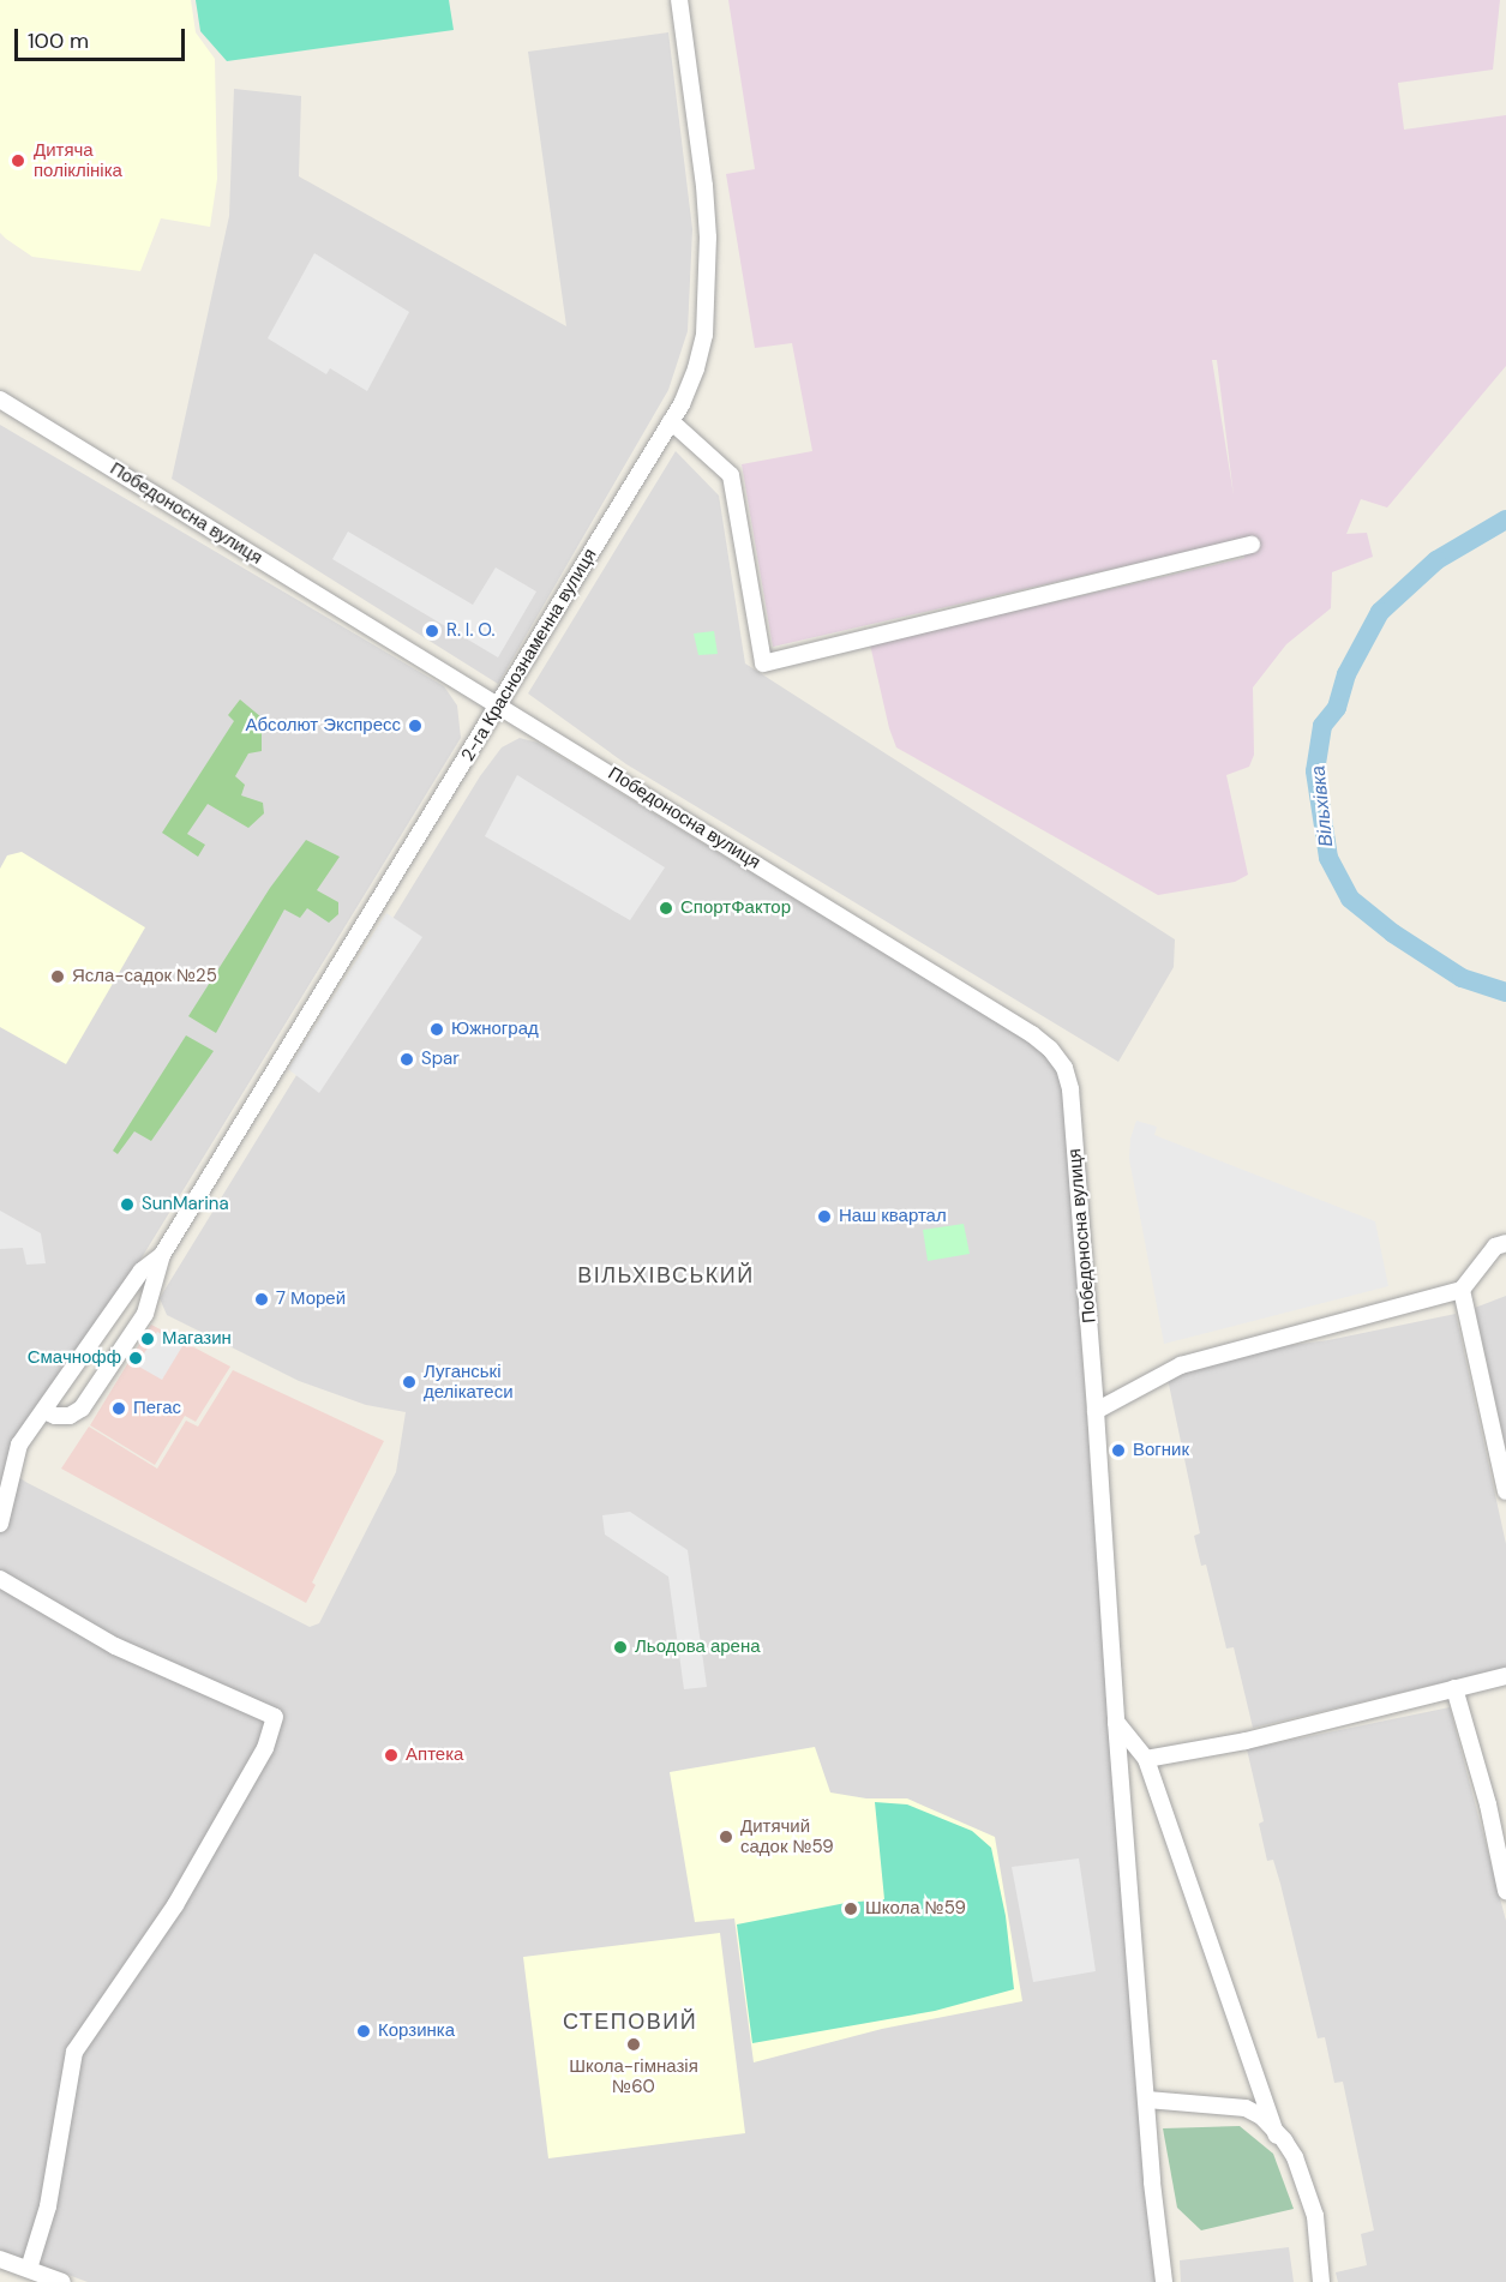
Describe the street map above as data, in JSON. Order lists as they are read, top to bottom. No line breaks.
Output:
{"streets":{"street":["Победоносна вулиця","2-га Краснознаменна вулиця"]},"crossings":[["Победоносна вулиця","2-га Краснознаменна вулиця"]],"districts":["ВІЛЬХІВСЬКИЙ","СТЕПОВИЙ"],"water":["Вільхівка"],"places":["Дитяча поліклініка","R. I. O.","Абсолют Экспресс","СпортФактор","Ясла-садок №25","Южноград","Spar","SunMarina","Наш квартал","7 Морей","Магазин","Смачнофф","Луганські делікатеси","Пегас","Вогник","Льодова арена","Аптека","Дитячий садок №59","Школа №59","Корзинка","Школа-гімназія №60"],"scale_bar":"100 m"}
